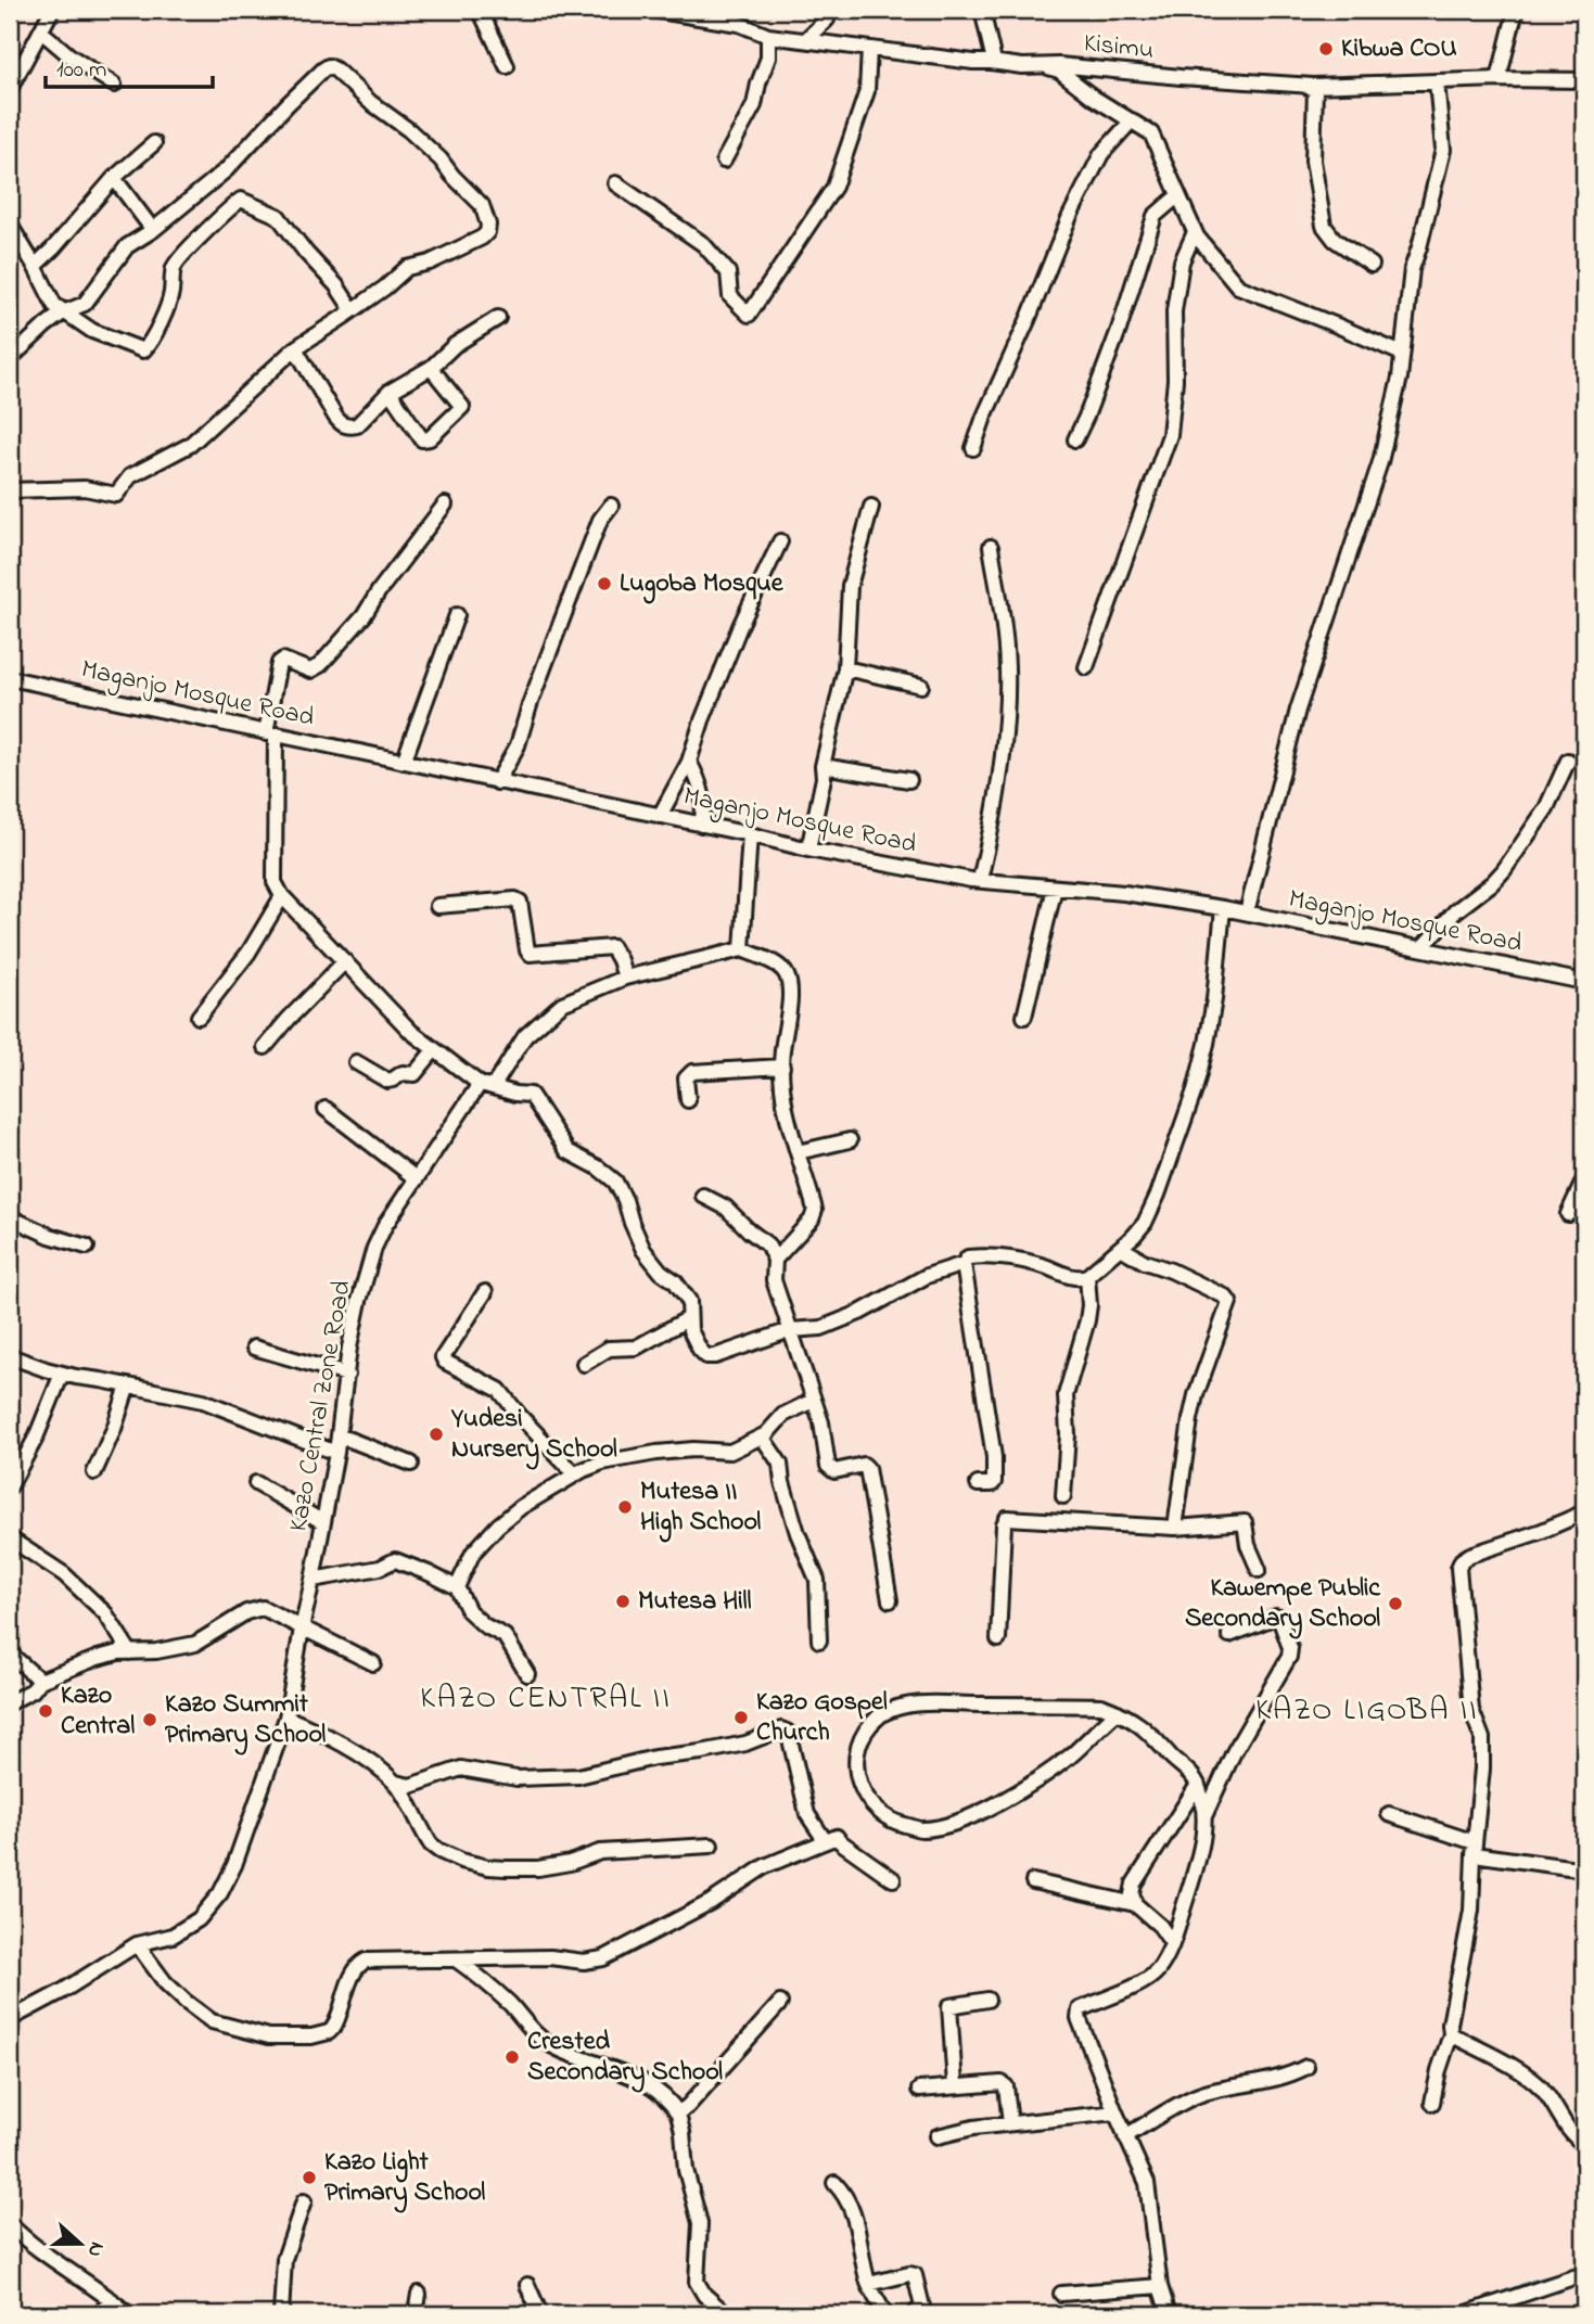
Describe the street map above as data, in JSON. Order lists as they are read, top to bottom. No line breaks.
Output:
{"streets":{"street":["Kisimu","Maganjo Mosque Road","Kazo Central Zone Road"]},"districts":["KAZO CENTRAL II","KAZO LIGOBA II"],"places":["Kibwa COU","Lugoba Mosque","Yudesi Nursery School","Mutesa II High School","Mutesa Hill","Kawempe Public Secondary School","Kazo Central","Kazo Gospel Church","Kazo Summit Primary School","Crested Secondary School","Kazo Light Primary School"],"scale_bar":"100 m","north":"right"}
